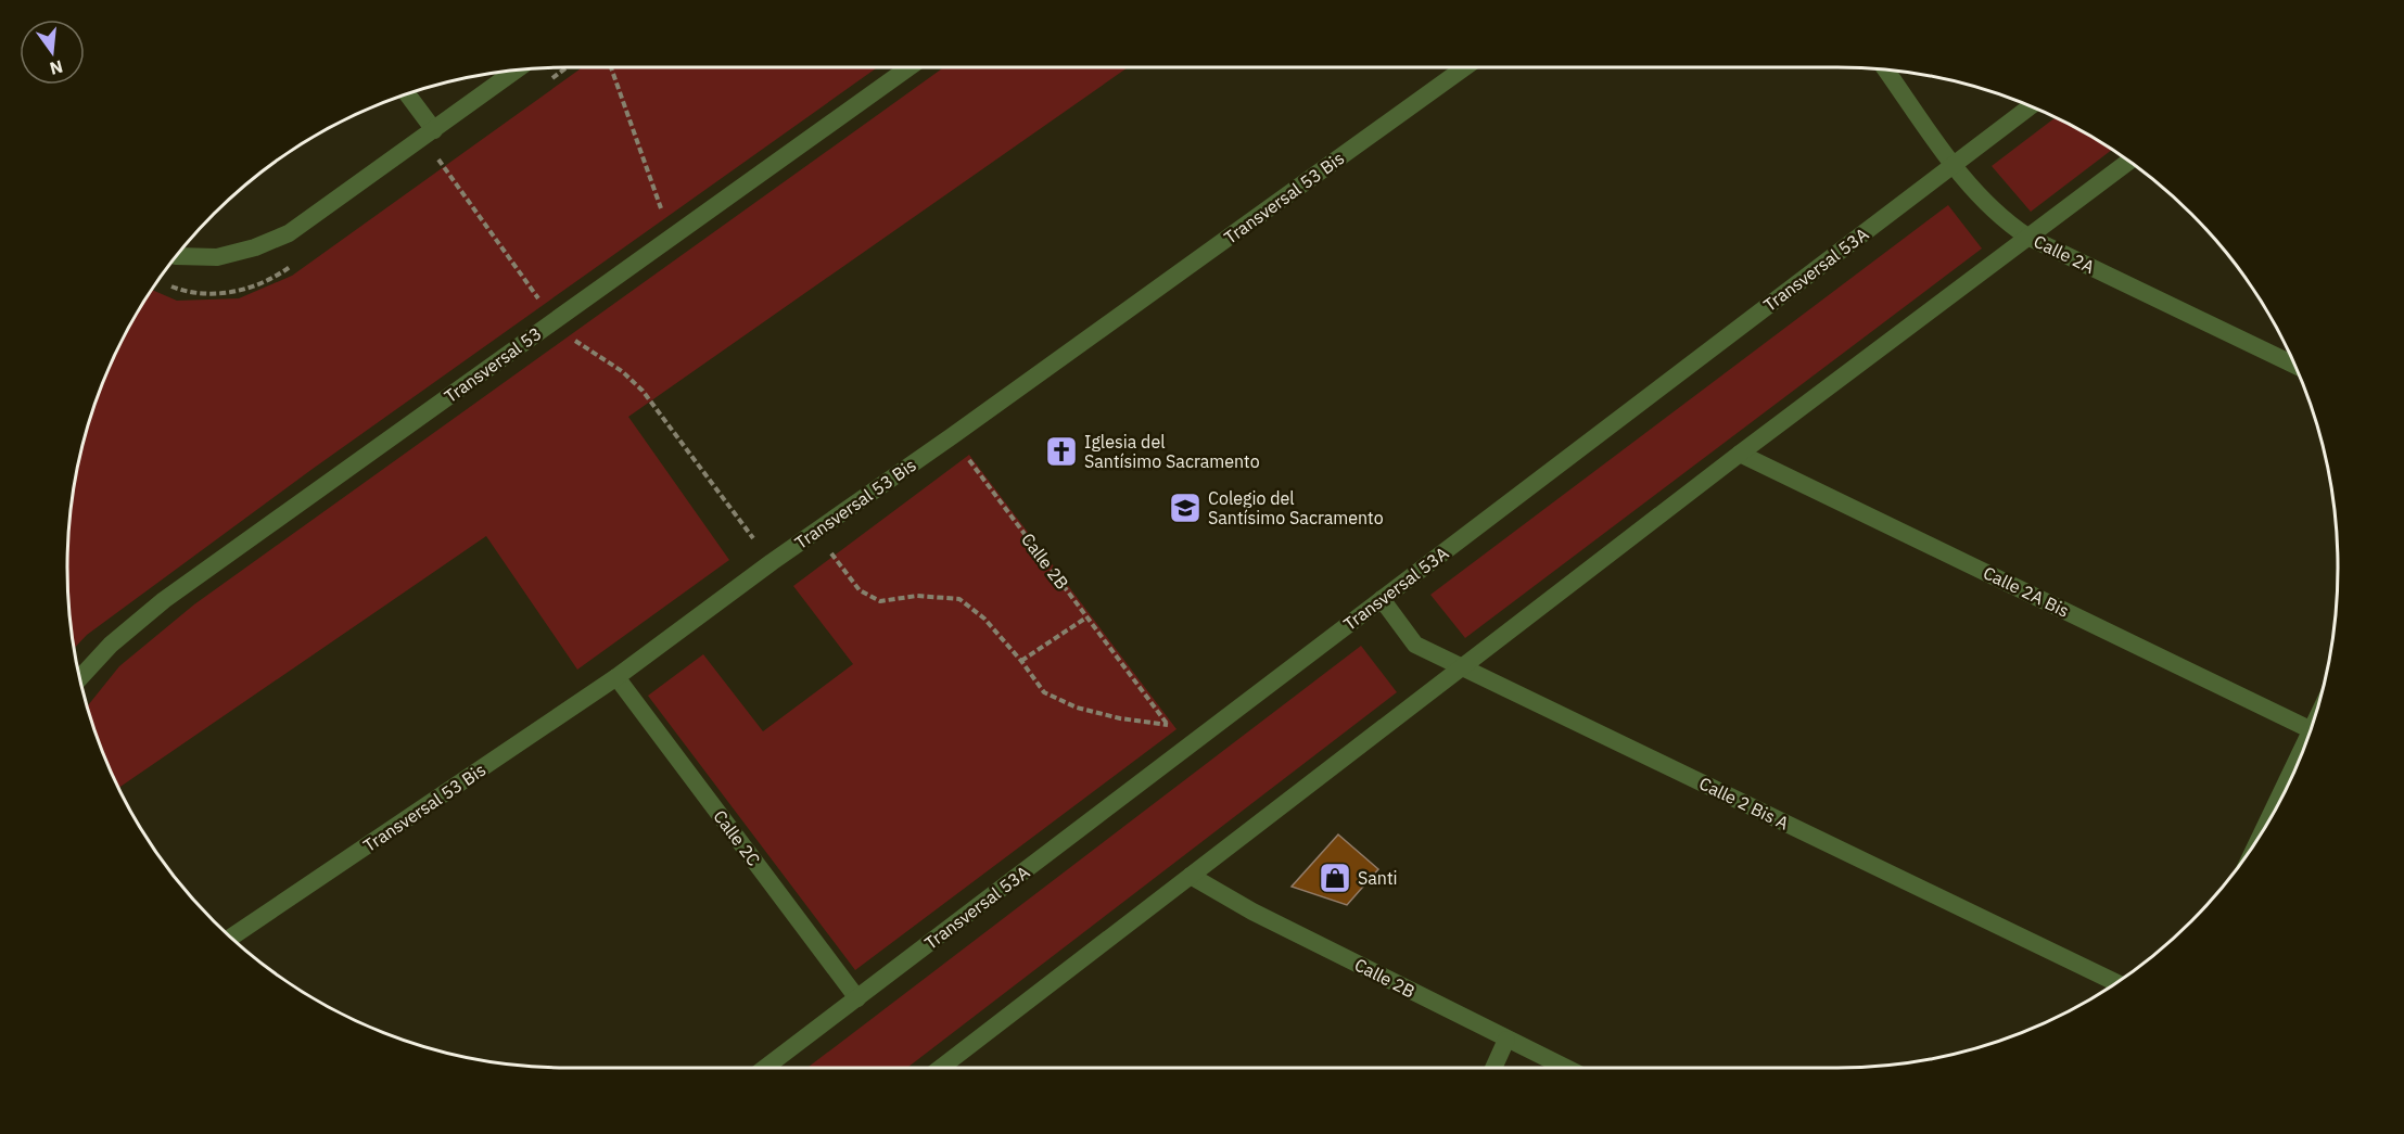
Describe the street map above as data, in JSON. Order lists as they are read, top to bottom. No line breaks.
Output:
{"streets":{"street":["Transversal 53 Bis","Calle 2A","Transversal 53A","Transversal 53","Calle 2B","Calle 2A Bis","Calle 2 Bis A","Calle 2C"]},"crossings":[["Transversal 53 Bis","Calle 2B"],["Transversal 53 Bis","Calle 2C"],["Calle 2A","Transversal 53A"],["Transversal 53A","Calle 2B"],["Transversal 53A","Calle 2 Bis A"],["Transversal 53A","Calle 2C"]],"places":{"church":["Iglesia del Santísimo Sacramento"],"school or university":["Colegio del Santísimo Sacramento"],"shop":["Santi"]},"north":"bottom"}
